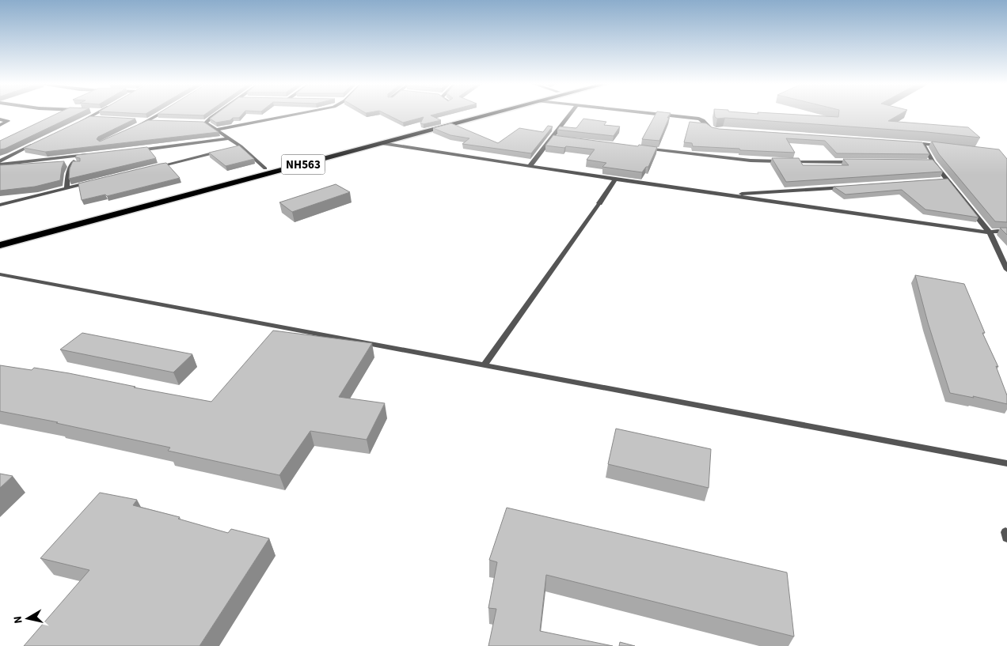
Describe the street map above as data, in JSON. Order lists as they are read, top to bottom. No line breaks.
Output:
{"streets":{"highway":["NH563"]},"north":"left"}
